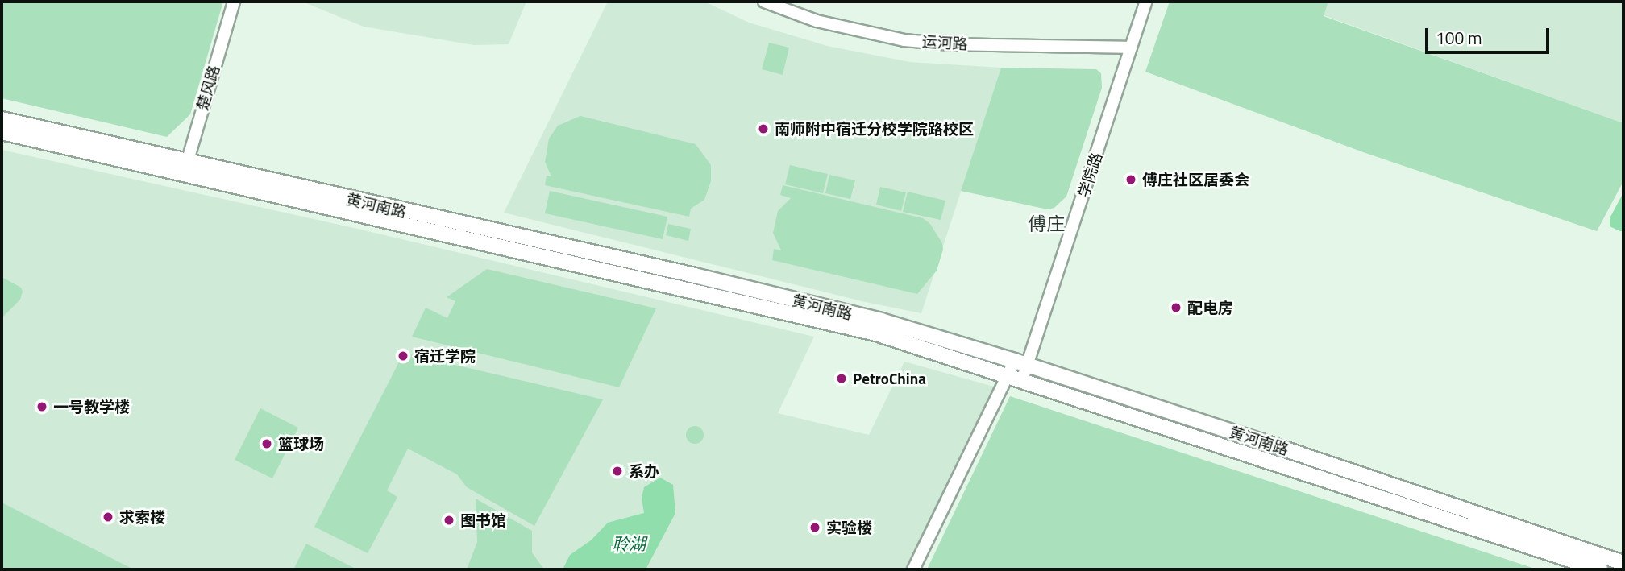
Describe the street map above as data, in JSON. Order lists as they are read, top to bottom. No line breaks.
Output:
{"streets":{"main road":["黄河南路"],"street":["运河路","楚风路","学院路"]},"crossings":[["运河路","学院路"],["楚风路","黄河南路"],["学院路","黄河南路"]],"districts":["傅庄"],"water":["聆湖"],"places":["南师附中宿迁分校学院路校区","傅庄社区居委会","配电房","宿迁学院","PetroChina","一号教学楼","篮球场","系办","求索楼","图书馆","实验楼"],"scale_bar":"100 m"}
